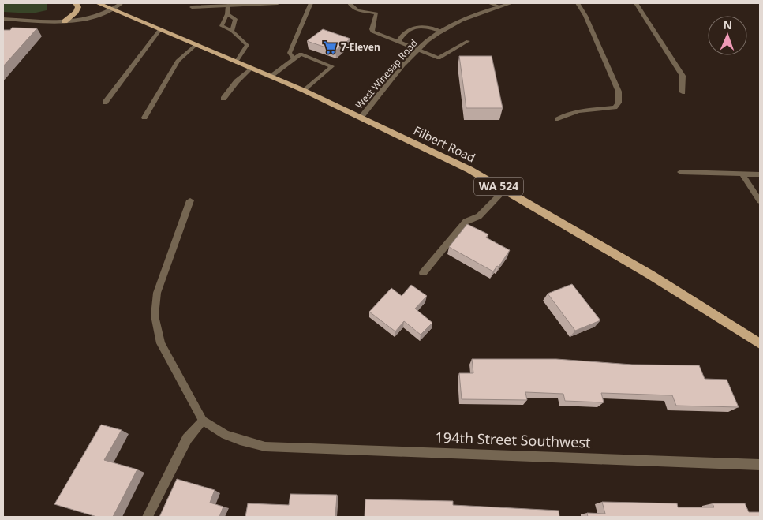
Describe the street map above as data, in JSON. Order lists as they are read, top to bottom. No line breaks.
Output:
{"streets":{"main road":["Filbert Road","WA 524"],"street":["West Winesap Road","194th Street Southwest"]},"crossings":[["West Winesap Road","Filbert Road"]],"places":{"supermarket":["7-Eleven"]},"north":"top"}
